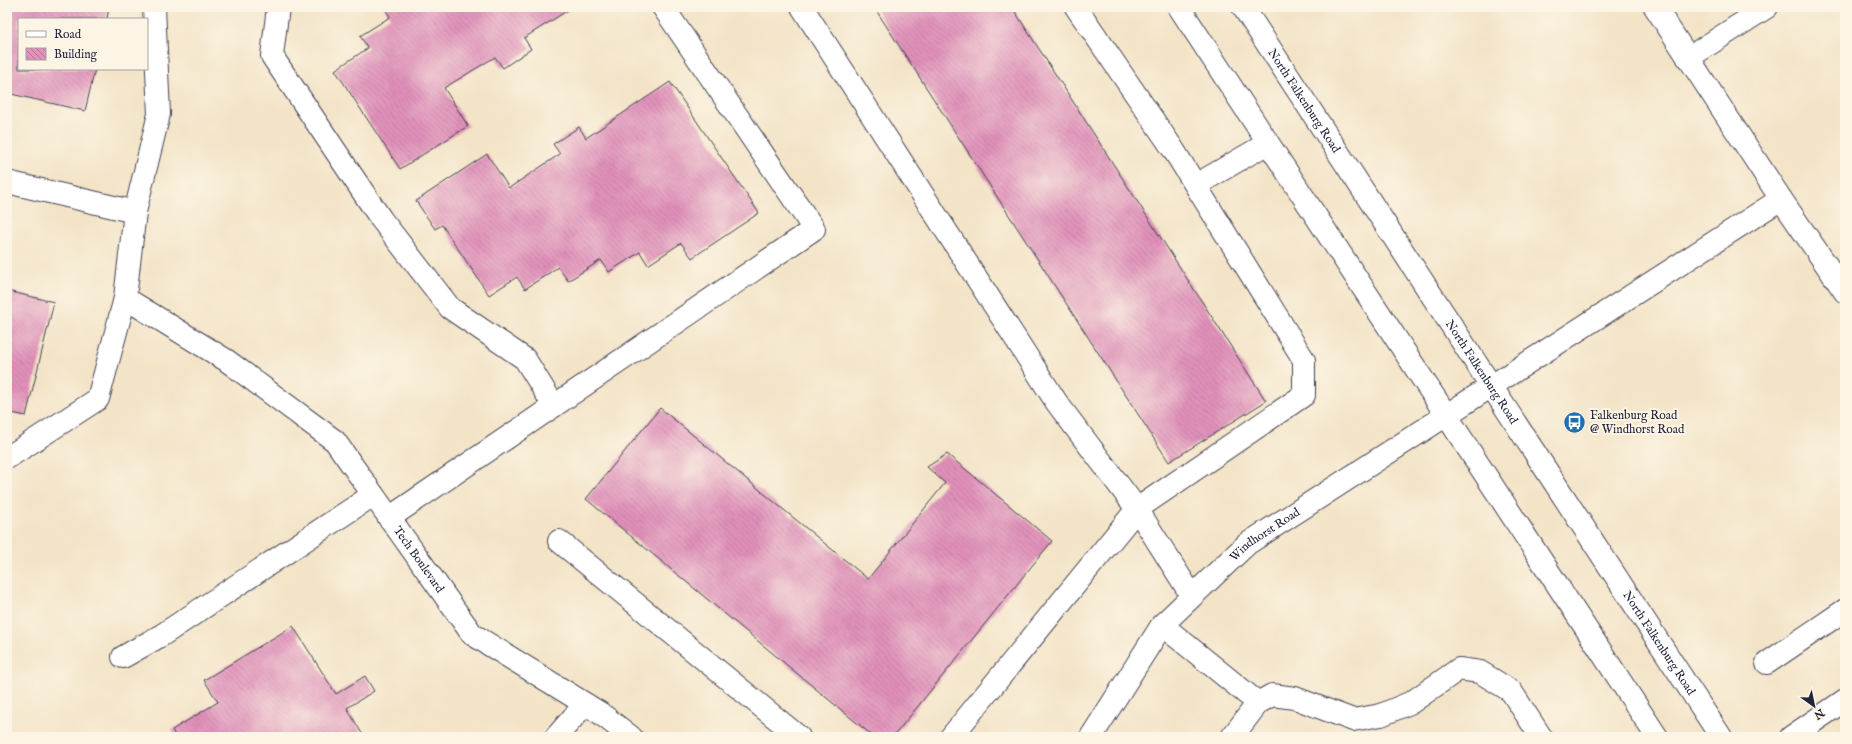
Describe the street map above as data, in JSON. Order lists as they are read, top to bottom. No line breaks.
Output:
{"streets":{"street":["North Falkenburg Road","Windhorst Road","Tech Boulevard"]},"crossings":[["North Falkenburg Road","Windhorst Road"]],"places":{"bus stop":["Falkenburg Road @ Windhorst Road"]},"legend":["Road","Building"],"north":"bottom right"}
